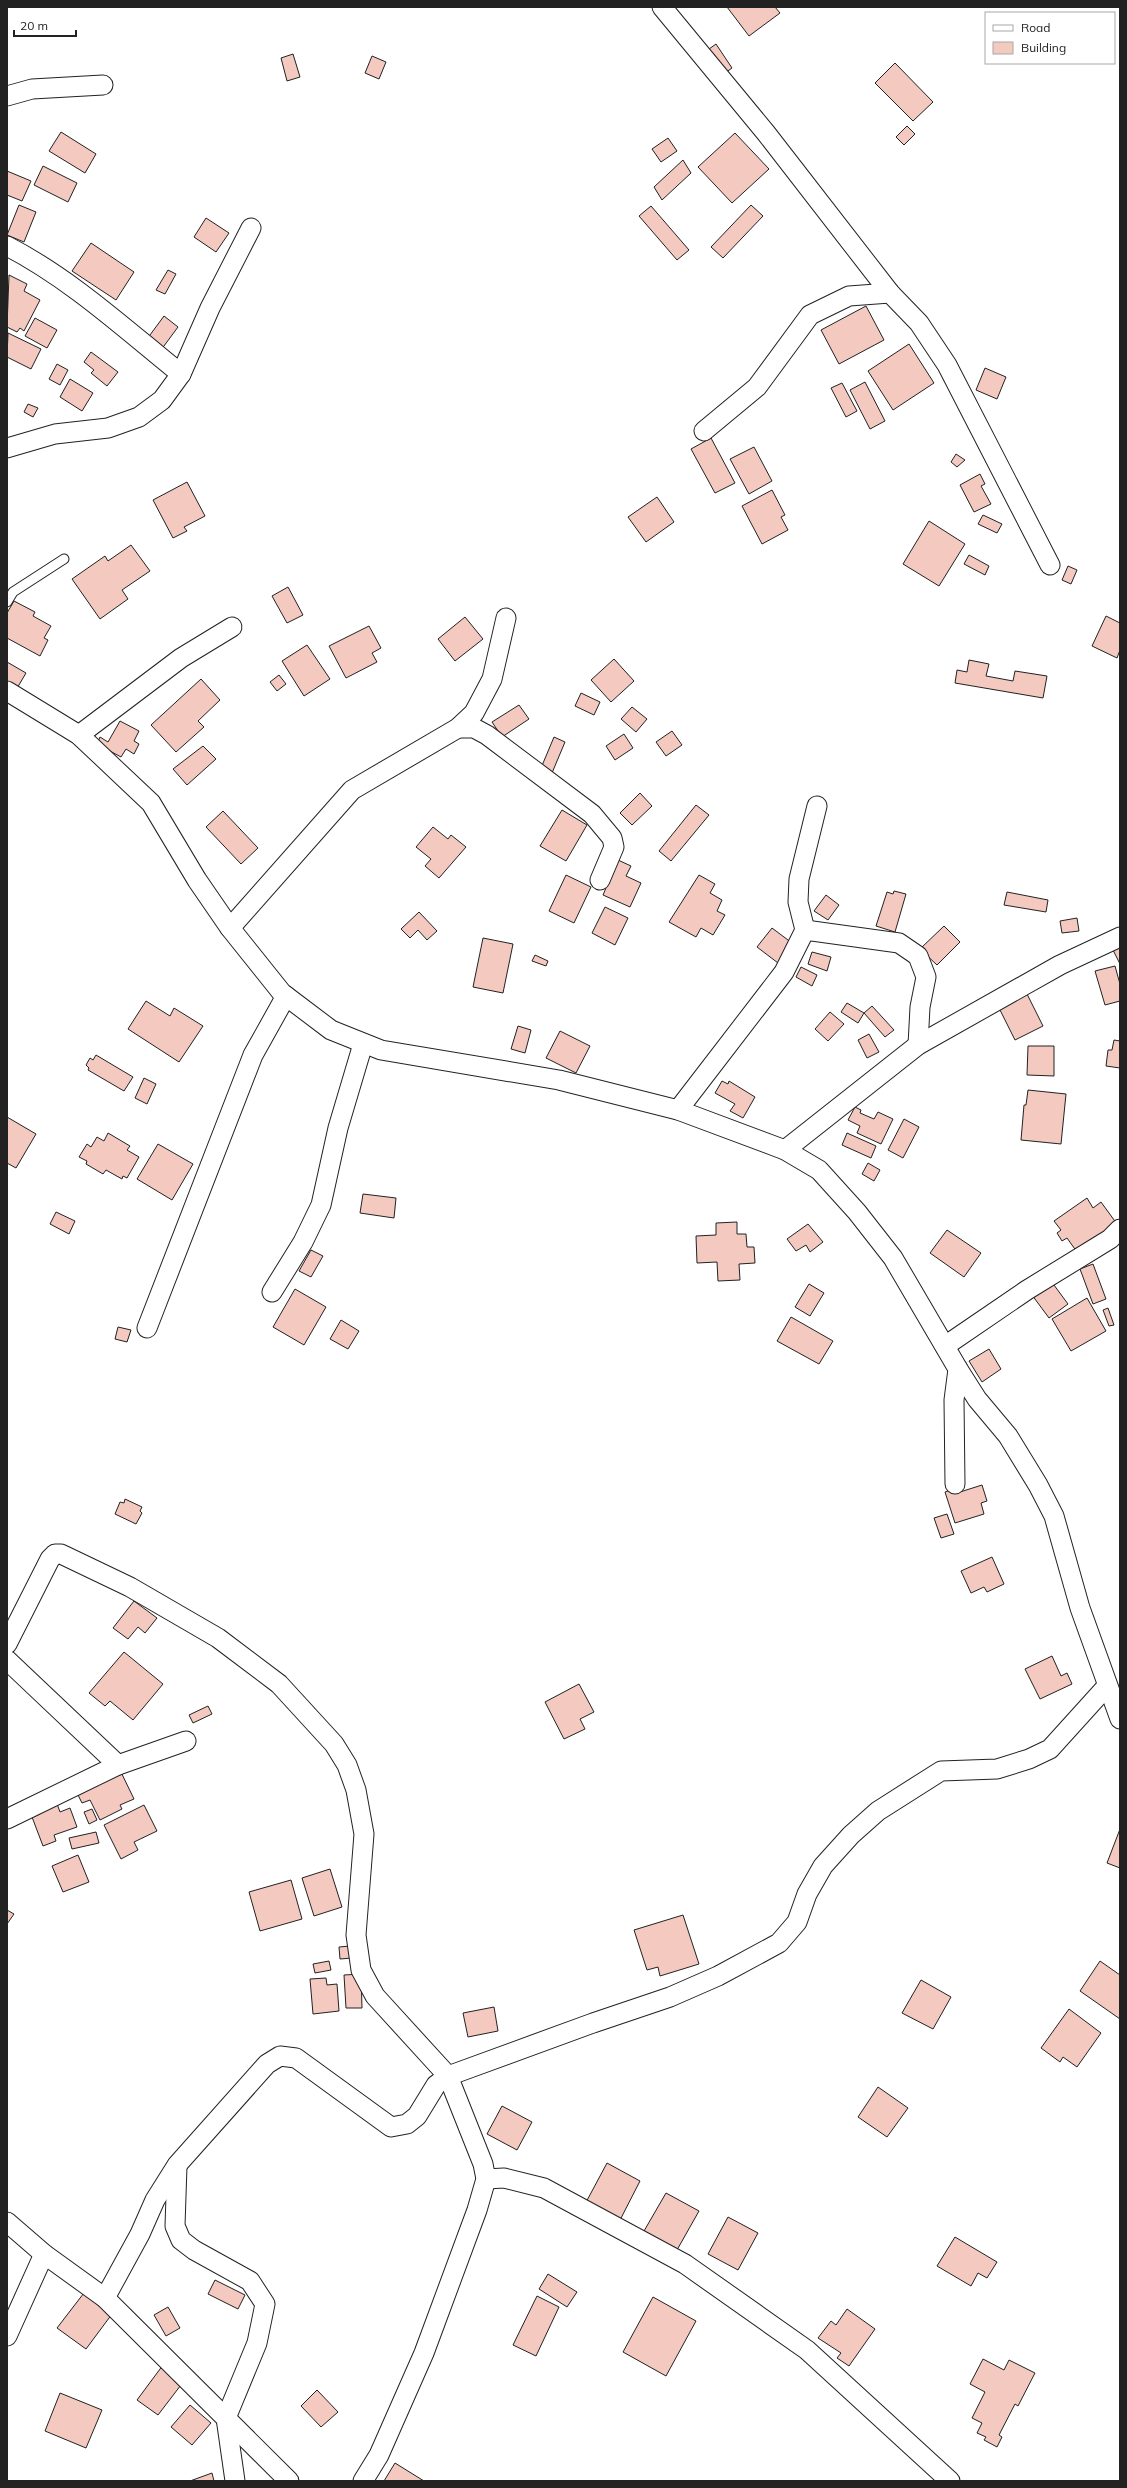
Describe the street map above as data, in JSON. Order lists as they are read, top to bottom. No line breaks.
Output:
{"legend":["Road","Building"],"scale_bar":"20 m"}
